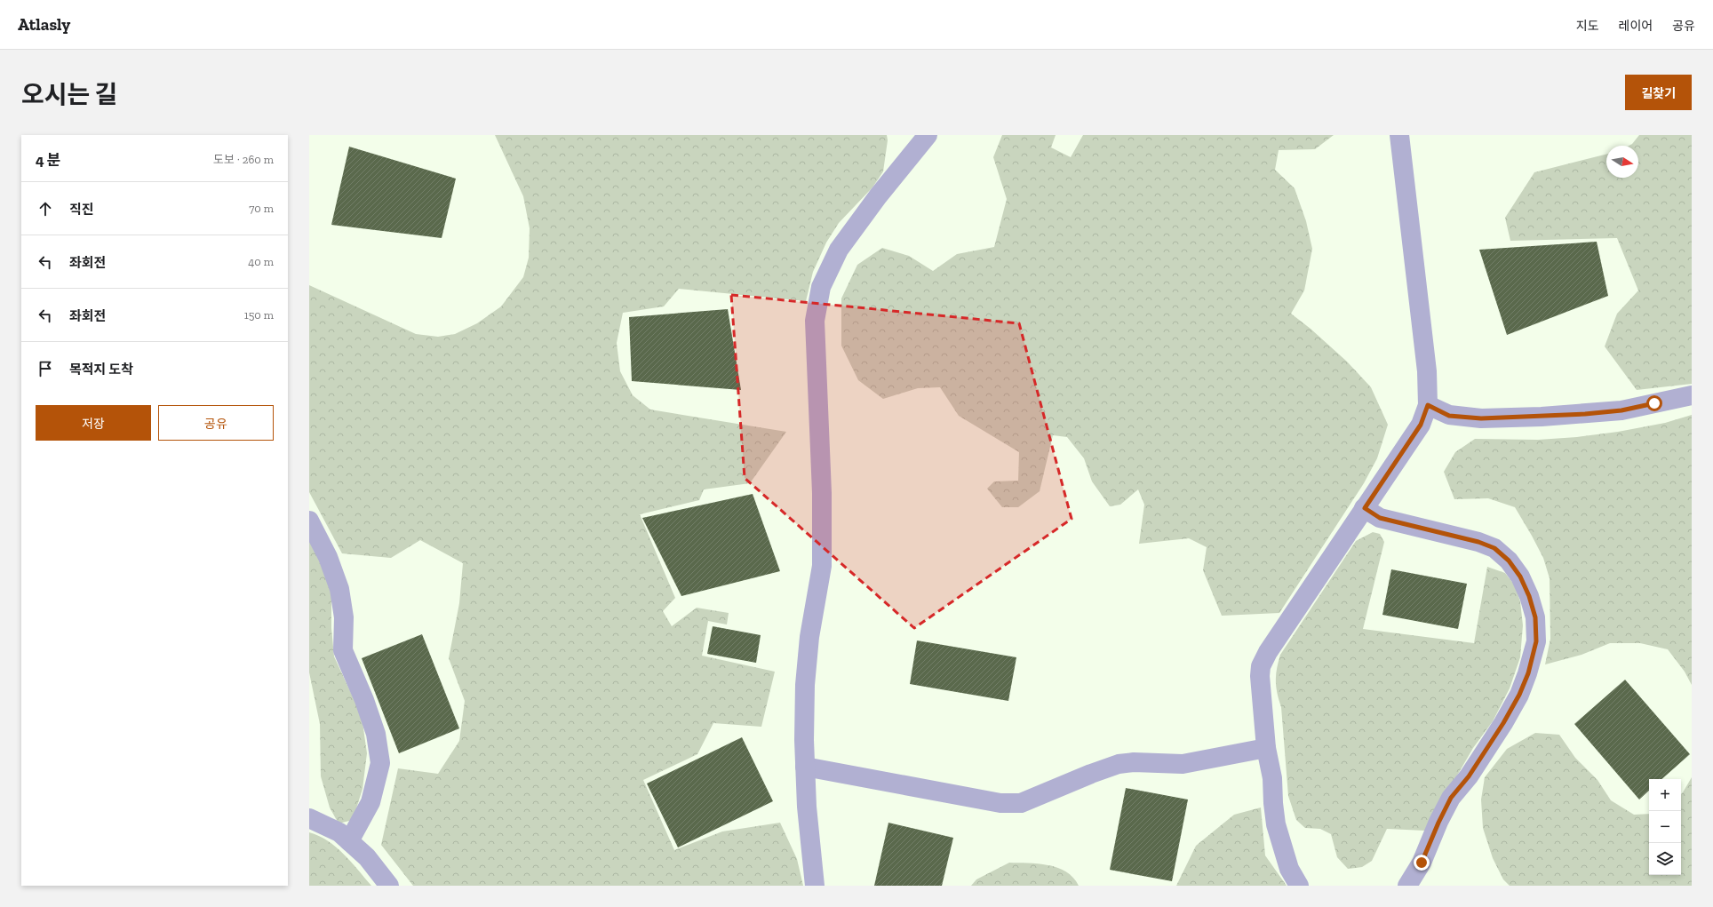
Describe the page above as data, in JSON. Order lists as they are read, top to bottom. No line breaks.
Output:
{"north":"right","page":{"header":"Atlasly","nav":["지도","레이어","공유"],"title":"오시는 길","buttons":["길찾기",["저장","공유"]],"heading":["4 분","도보 · 260 m"],"list":[["직진","70 m"],["좌회전","40 m"],["좌회전","150 m"],"목적지 도착"],"map_buttons":["+","−"]}}
